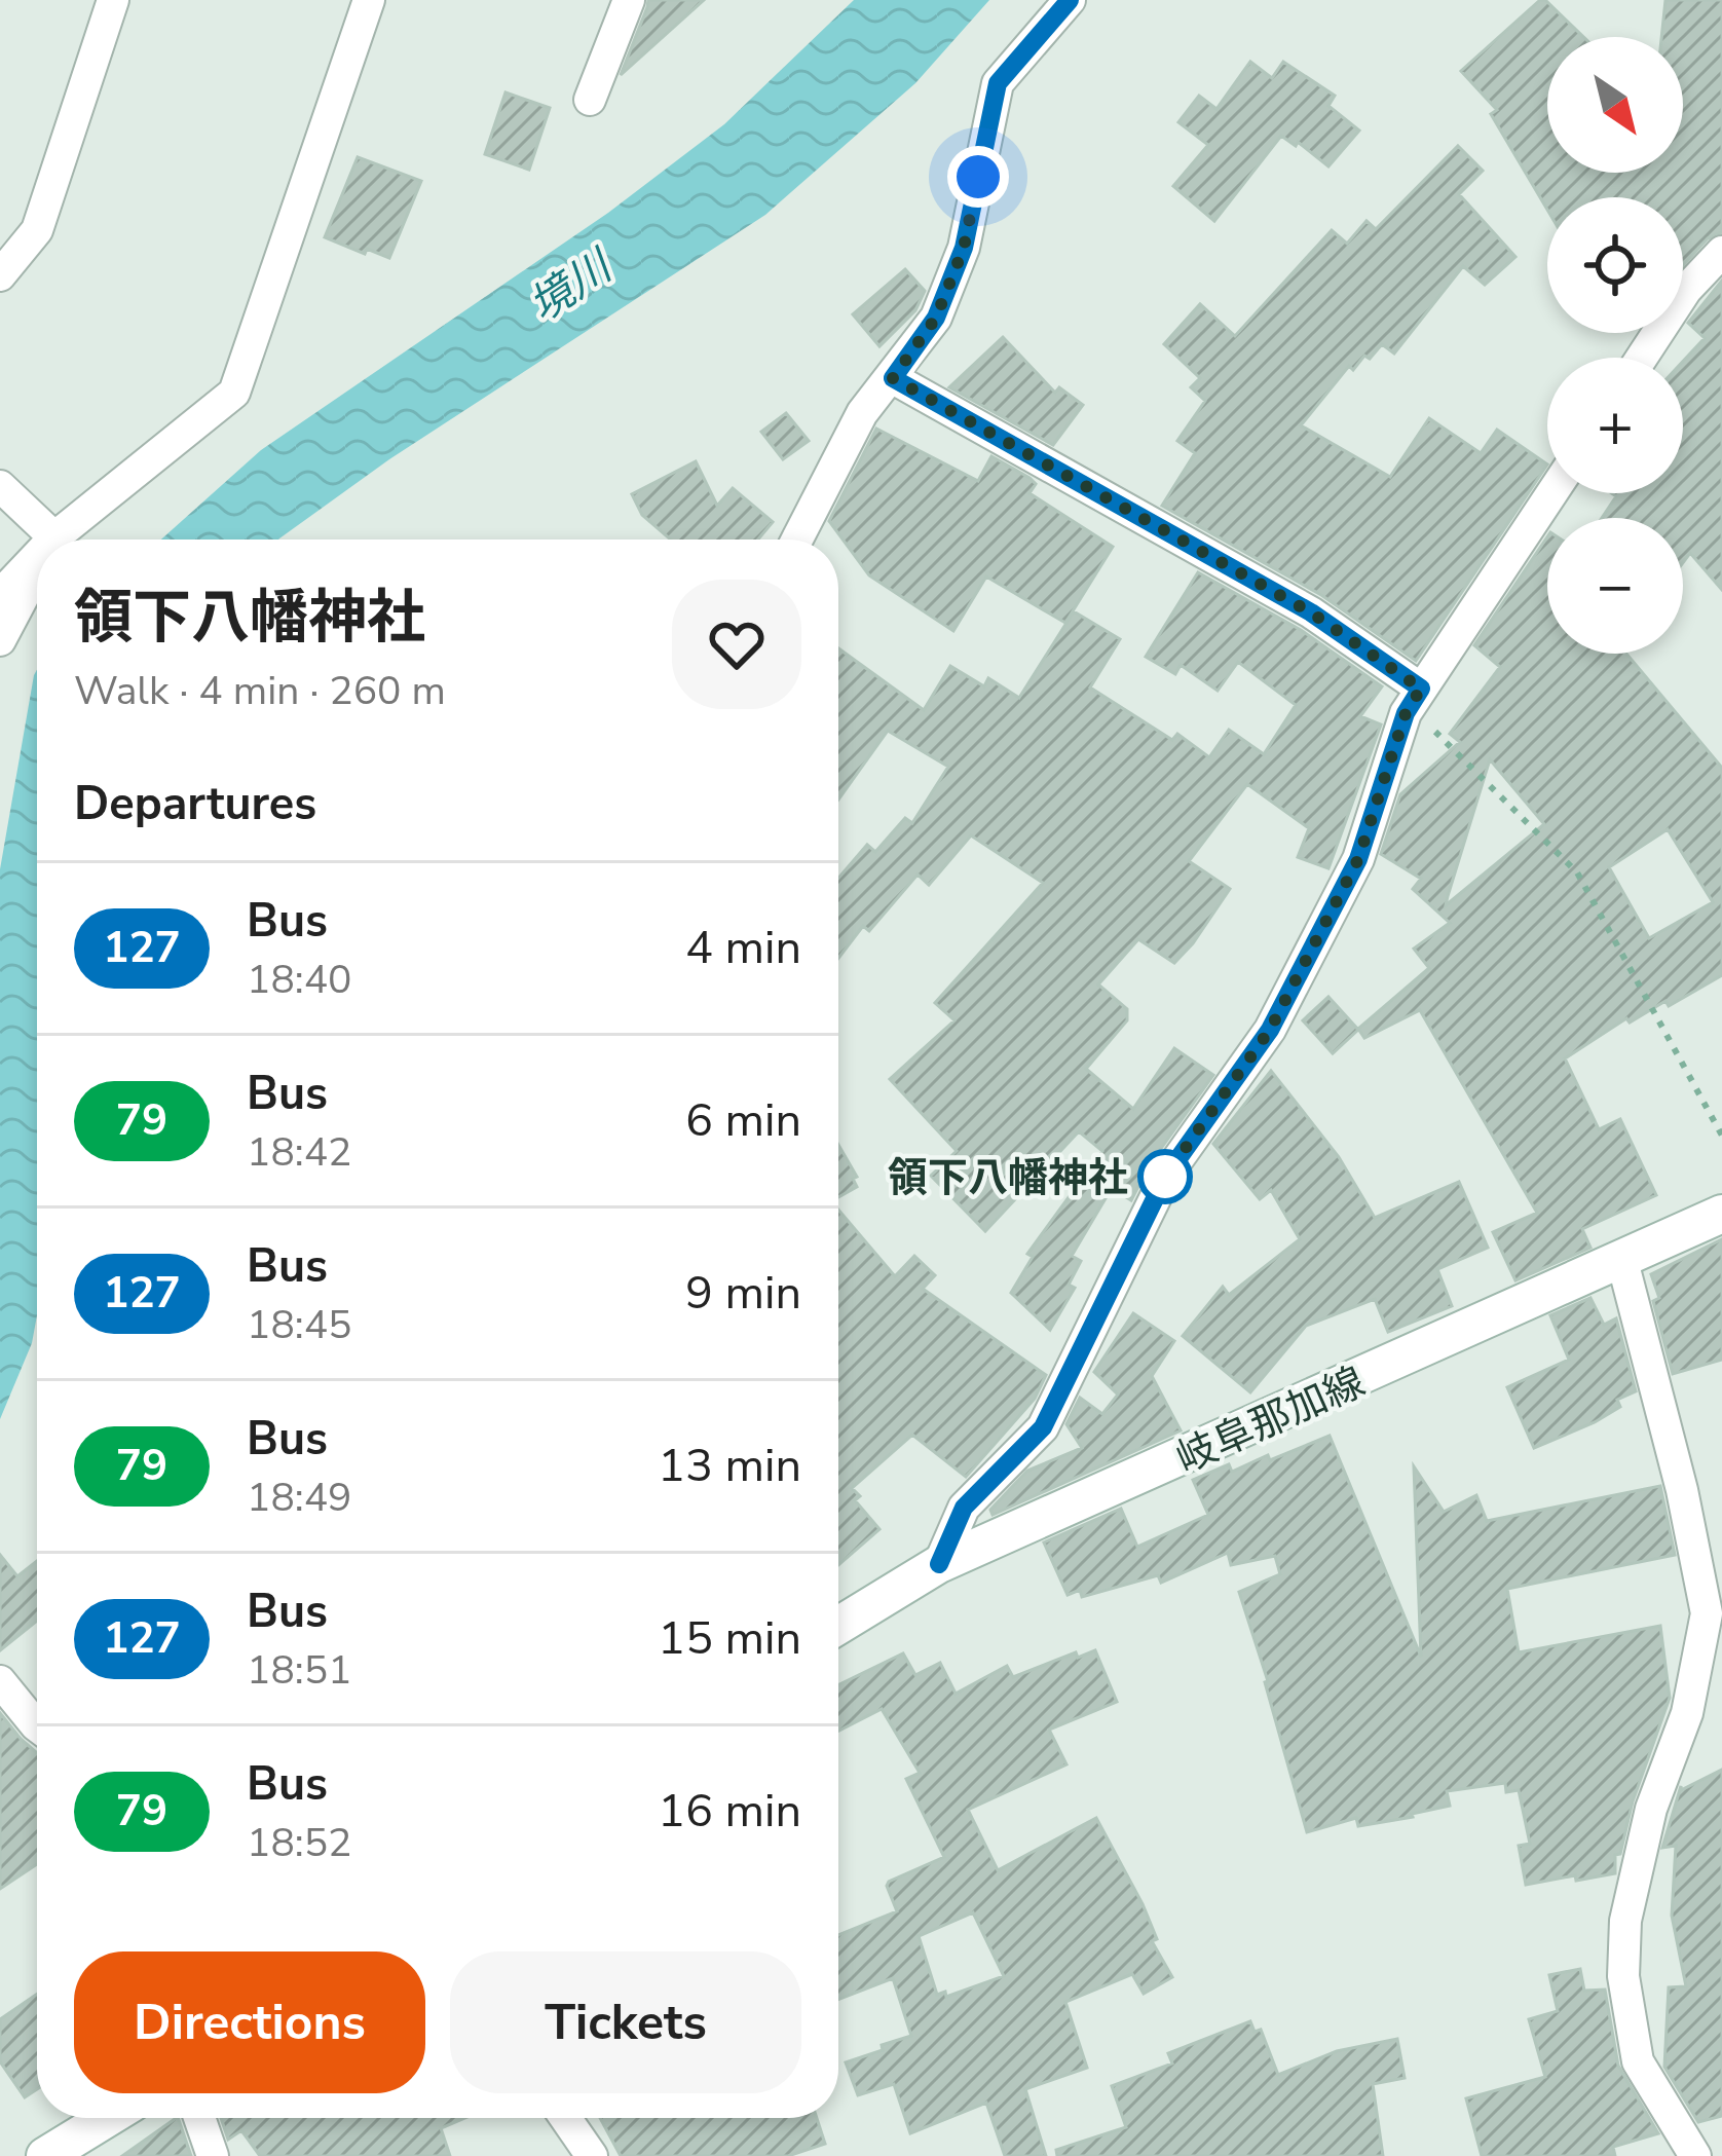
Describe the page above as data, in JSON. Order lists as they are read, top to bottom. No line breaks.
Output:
{"streets":{"main road":["岐阜那加線"]},"water":["境川"],"places":["領下八幡神社"],"lines":["bus line 127"],"north":"bottom right","page":{"map_buttons":["+","−"],"heading":[["領下八幡神社","Walk · 4 min · 260 m"],"Departures"],"list":[{"mark":"127","name":"Bus","note":"18:40","value":"4 min"},{"mark":"79","name":"Bus","note":"18:42","value":"6 min"},{"mark":"127","name":"Bus","note":"18:45","value":"9 min"},{"mark":"79","name":"Bus","note":"18:49","value":"13 min"},{"mark":"127","name":"Bus","note":"18:51","value":"15 min"},{"mark":"79","name":"Bus","note":"18:52","value":"16 min"}],"buttons":["Directions","Tickets"]}}
